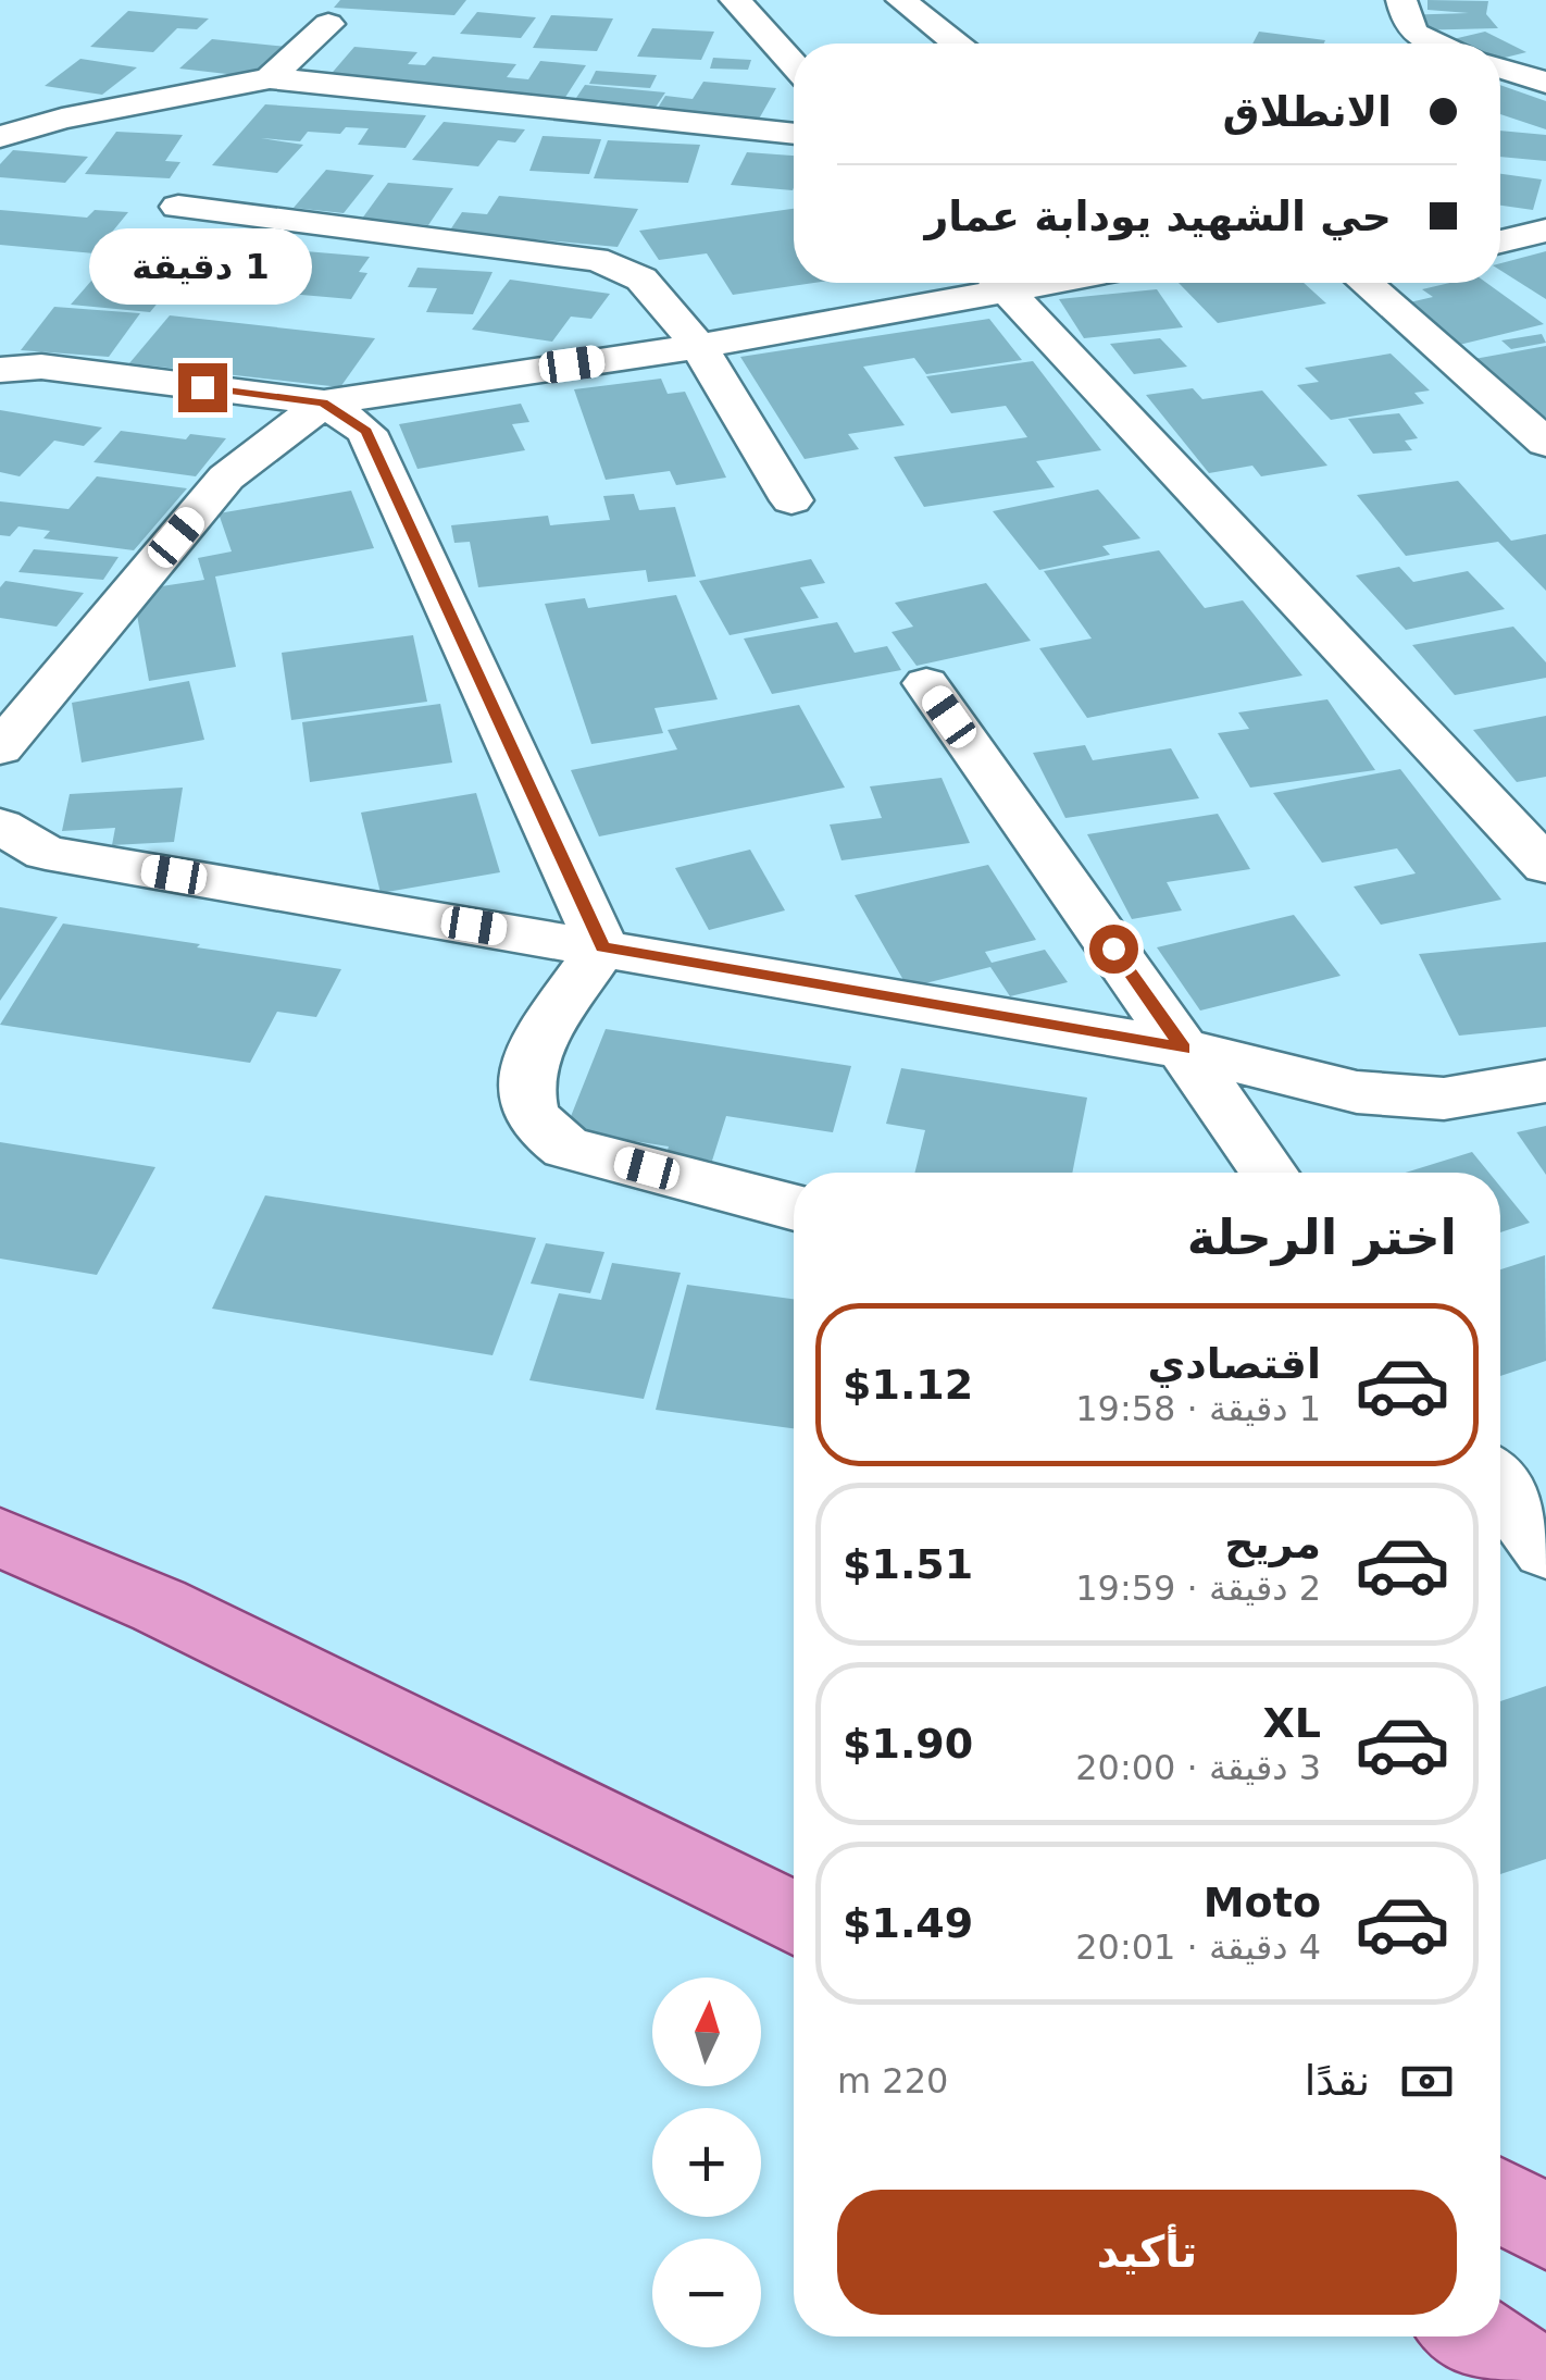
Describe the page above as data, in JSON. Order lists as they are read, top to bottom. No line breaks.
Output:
{"north":"top","page":{"banner":["الانطلاق","حي الشهيد يودابة عمار"],"bubble":"1 دقيقة","heading":"اختر الرحلة","list":[{"name":"اقتصادي","note":"1 دقيقة · 19:58","value":"$1.12"},{"name":"مريح","note":"2 دقيقة · 19:59","value":"$1.51"},{"name":"XL","note":"3 دقيقة · 20:00","value":"$1.90"},{"name":"Moto","note":"4 دقيقة · 20:01","value":"$1.49"}],"map_buttons":["+","−"],"pay":["نقدًا","220 m"],"buttons":"تأكيد"}}
